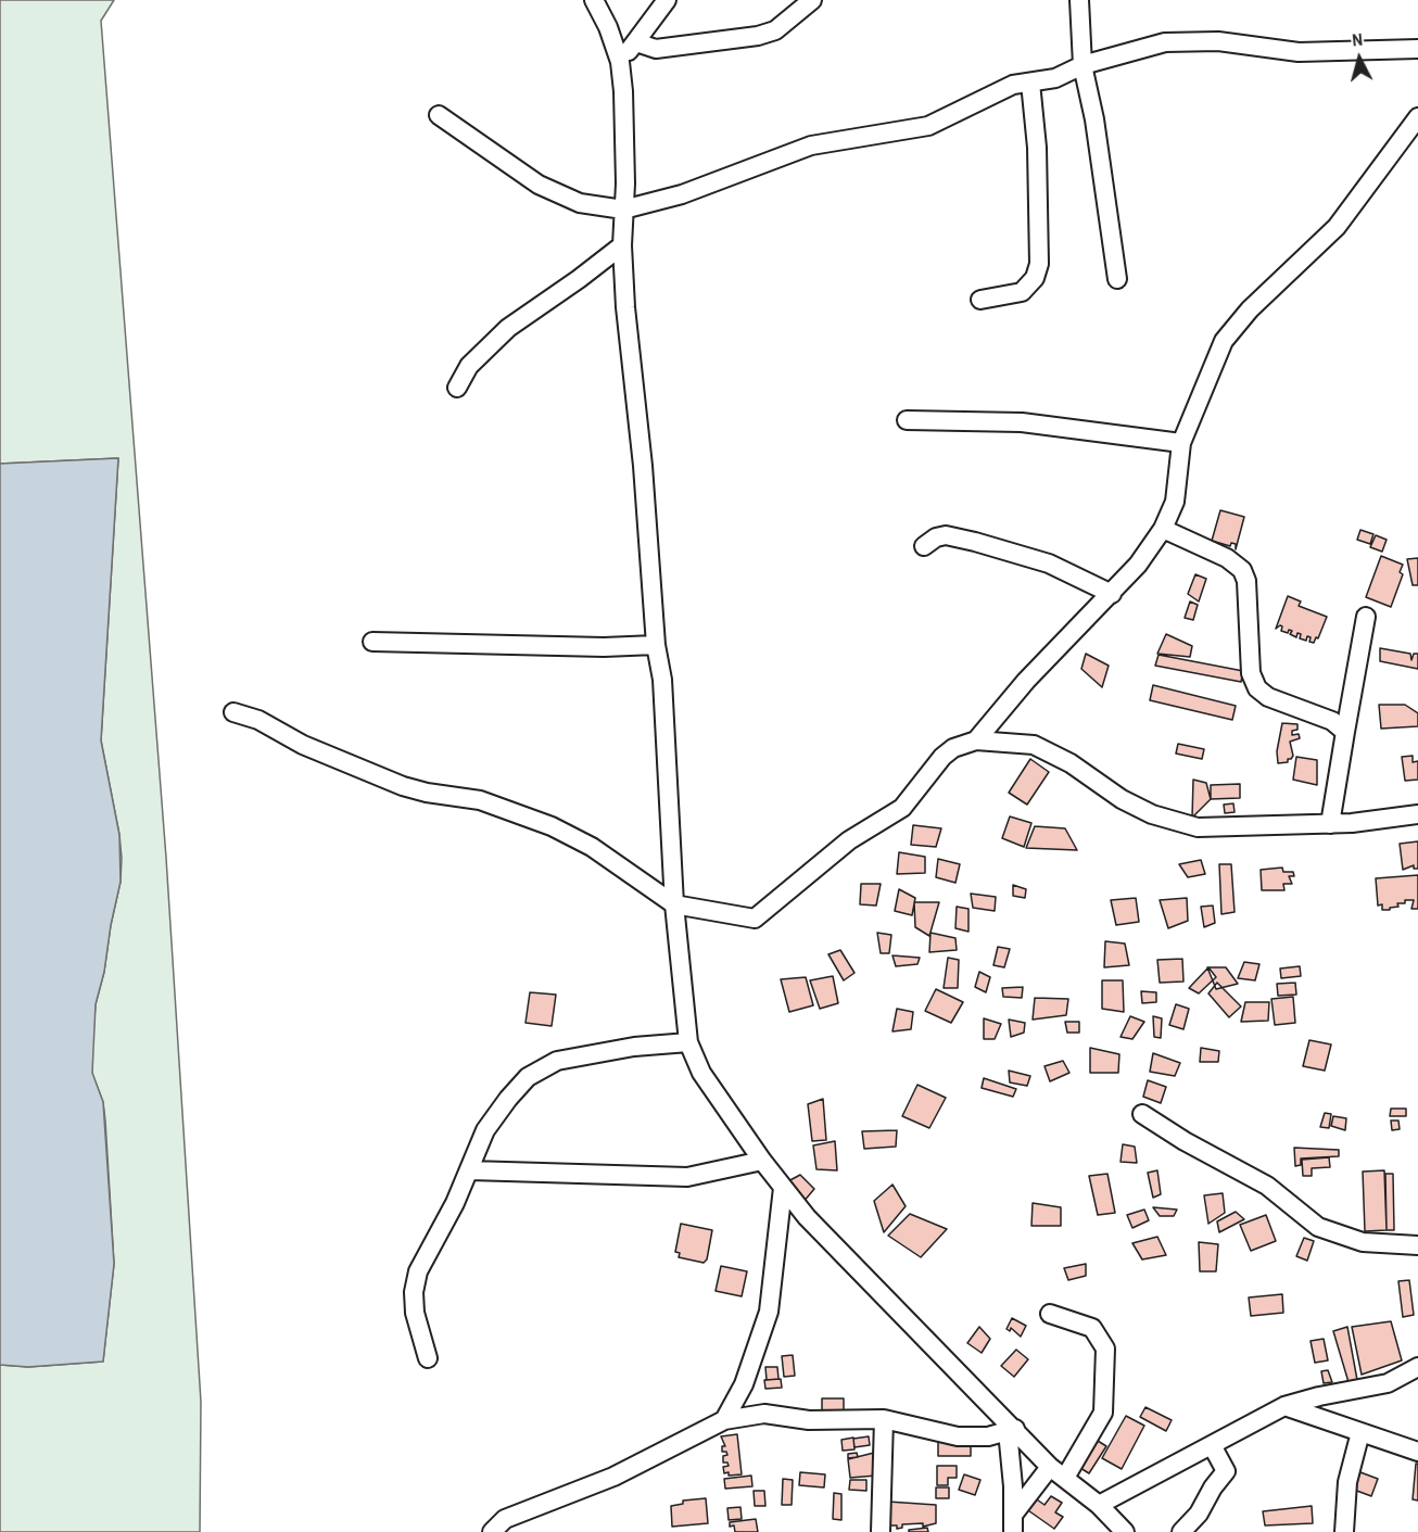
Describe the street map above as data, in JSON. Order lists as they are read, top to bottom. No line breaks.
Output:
{"north":"top"}
